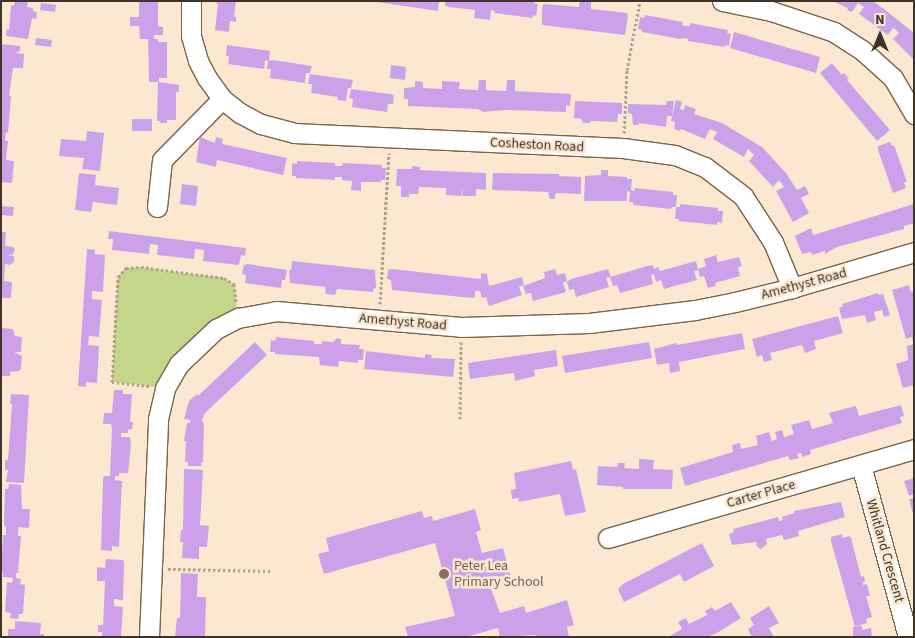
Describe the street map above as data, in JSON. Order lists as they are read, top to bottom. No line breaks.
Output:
{"streets":{"street":["Cosheston Road","Amethyst Road","Carter Place","Whitland Crescent"]},"crossings":[["Cosheston Road","Amethyst Road"],["Carter Place","Whitland Crescent"]],"places":["Peter Lea Primary School"],"north":"top"}
